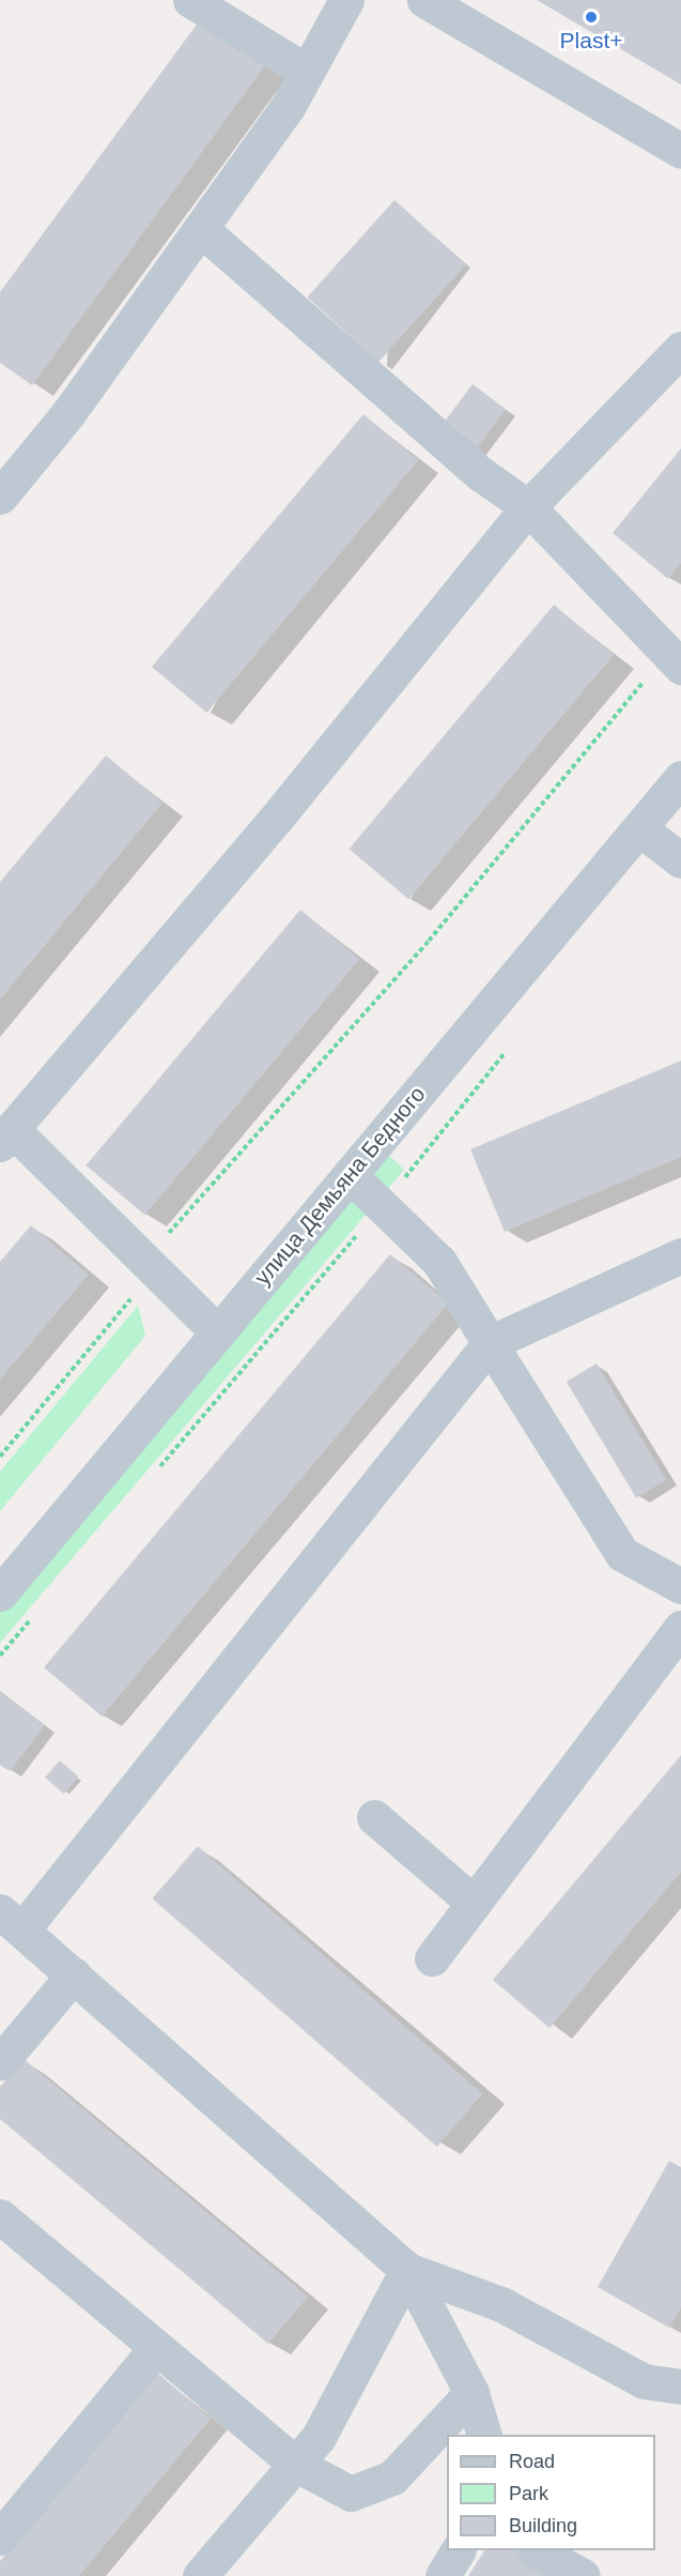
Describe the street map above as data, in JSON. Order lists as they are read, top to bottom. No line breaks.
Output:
{"streets":{"street":["улица Демьяна Бедного"]},"places":["Plast+"],"legend":["Road","Park","Building"]}
